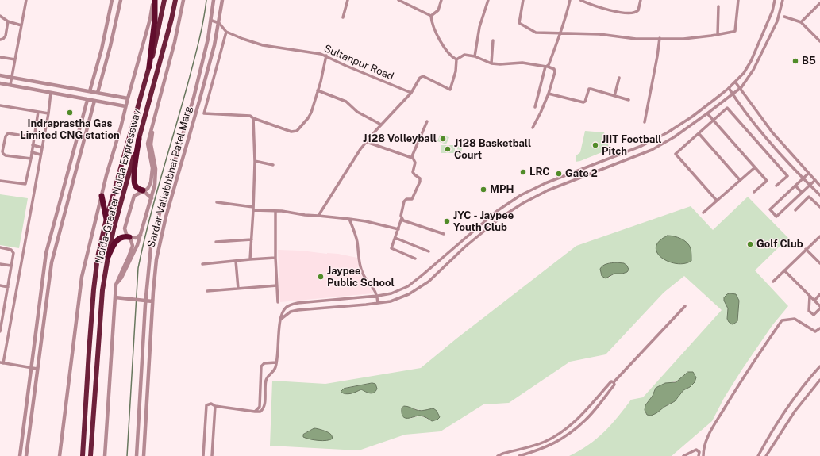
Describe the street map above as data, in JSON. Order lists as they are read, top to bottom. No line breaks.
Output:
{"streets":{"highway":["Noida-Greater Noida Expressway"],"street":["Sultanpur Road","Sardar Vallabhbhai Patel Marg"]},"crossings":[["Sultanpur Road","Sardar Vallabhbhai Patel Marg"]],"places":["B5","Indraprastha Gas Limited CNG station","J128 Volleyball","JIIT Football Pitch","J128 Basketball Court","LRC","Gate 2","MPH","JYC - Jaypee Youth Club","Golf Club","Jaypee Public School"]}
